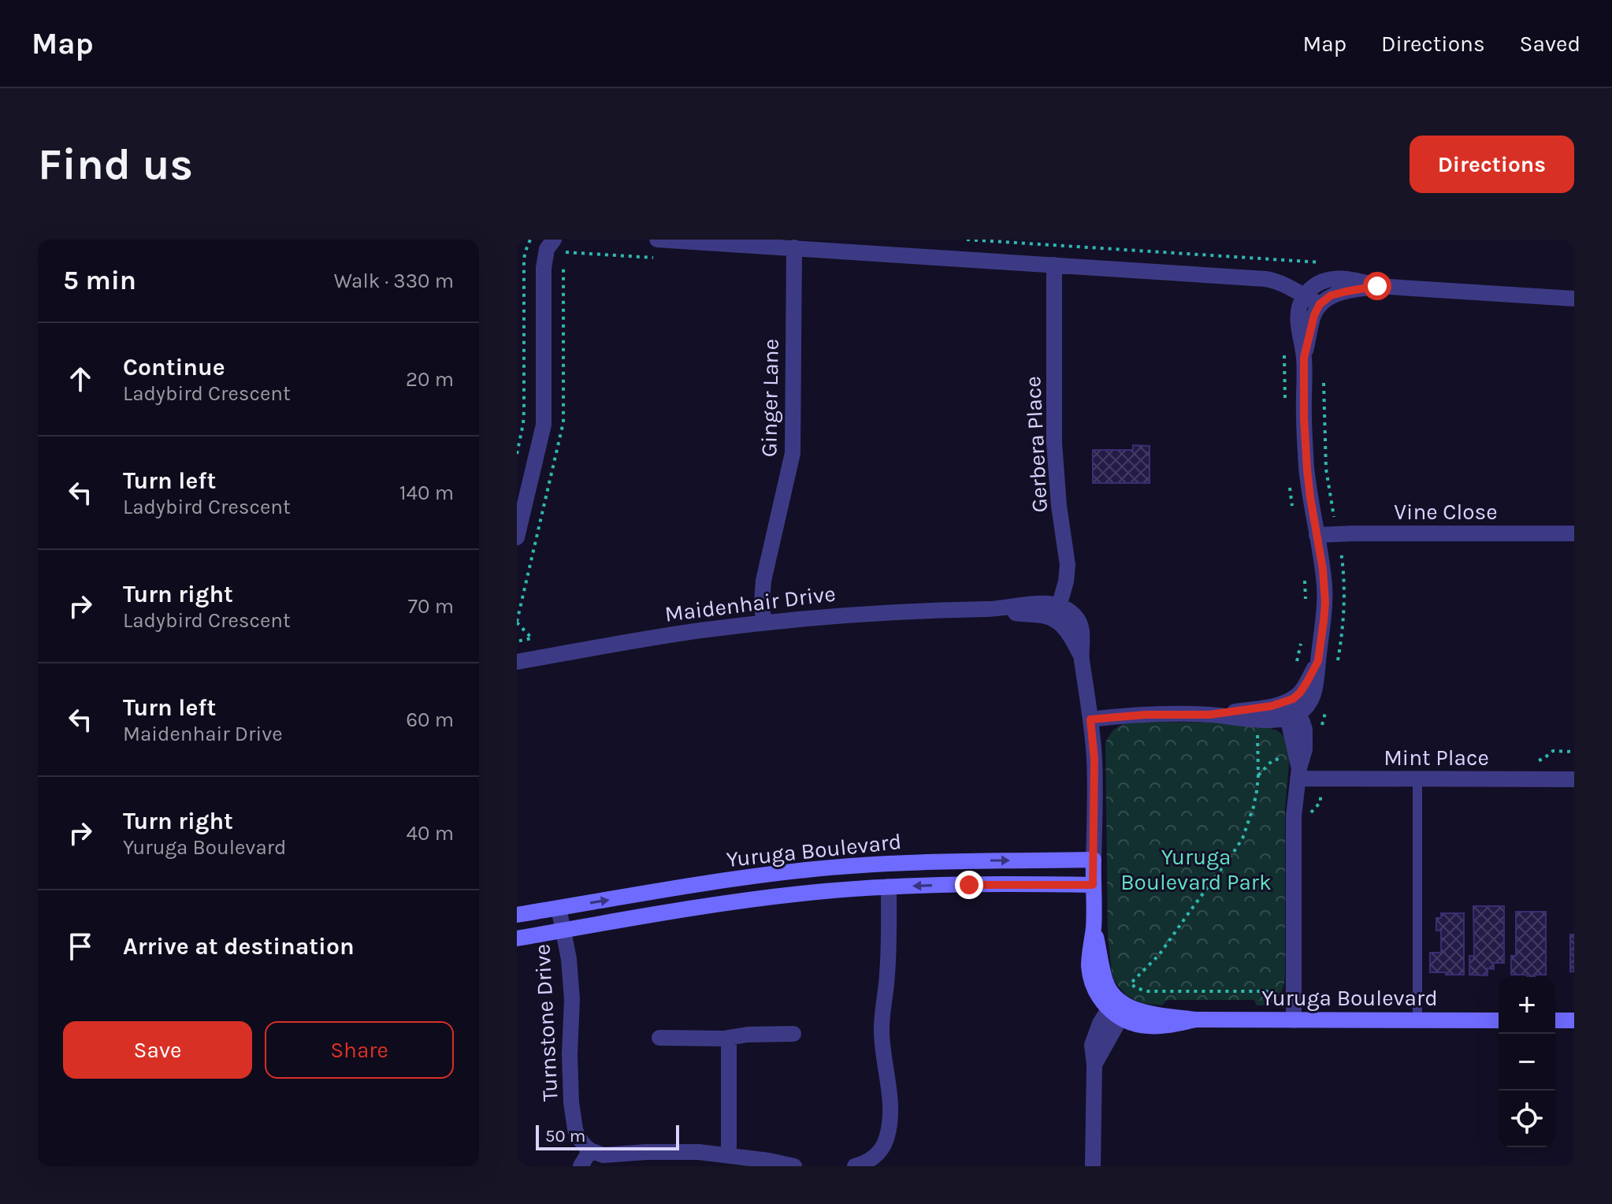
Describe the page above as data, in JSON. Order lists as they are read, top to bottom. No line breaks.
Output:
{"streets":{"street":["Ginger Lane","Gerbera Place","Vine Close","Maidenhair Drive","Mint Place","Yuruga Boulevard","Turnstone Drive"]},"crossings":[["Ginger Lane","Maidenhair Drive"],["Gerbera Place","Maidenhair Drive"],["Yuruga Boulevard","Turnstone Drive"]],"parks":["Yuruga Boulevard Park"],"scale_bar":"50 m","page":{"header":"Map","nav":["Map","Directions","Saved"],"buttons":["Directions",["Save","Share"]],"title":"Find us","heading":["5 min","Walk · 330 m"],"list":[["Continue","Ladybird Crescent","20 m"],["Turn left","Ladybird Crescent","140 m"],["Turn right","Ladybird Crescent","70 m"],["Turn left","Maidenhair Drive","60 m"],["Turn right","Yuruga Boulevard","40 m"],"Arrive at destination"],"map_buttons":["+","−"],"scale":"50 m"}}
